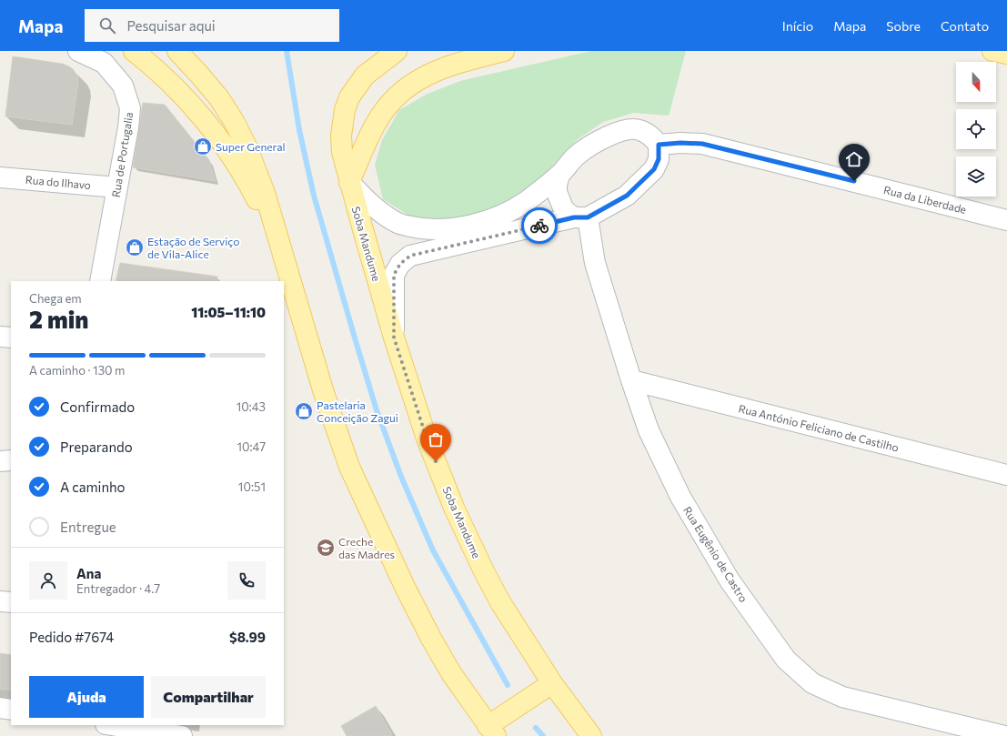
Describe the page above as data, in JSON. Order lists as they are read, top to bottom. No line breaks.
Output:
{"streets":{"main road":["Soba Mandume"],"street":["Rua de Portugalia","Rua do Ilhavo","Rua da Liberdade","Rua António Feliciano de Castilho","Rua Eugênio de Castro"]},"crossings":[["Rua de Portugalia","Rua do Ilhavo"],["Rua António Feliciano de Castilho","Rua Eugênio de Castro"]],"places":{"shop":["Super General","Estação de Serviço de Vila-Alice","Pastelaria Conceição Zagui"],"school or university":["Creche das Madres"]},"north":"bottom","page":{"header":"Mapa","search":"Pesquisar aqui","nav":["Início","Mapa","Sobre","Contato"],"heading":["2 min","Chega em","11:05–11:10"],"panel":["Ana","Entregador · 4.7","Pedido #7674","$8.99"],"bar":"A caminho · 130 m","list":[["Confirmado","10:43"],["Preparando","10:47"],["A caminho","10:51"],"Entregue"],"buttons":["Ajuda","Compartilhar"]}}
